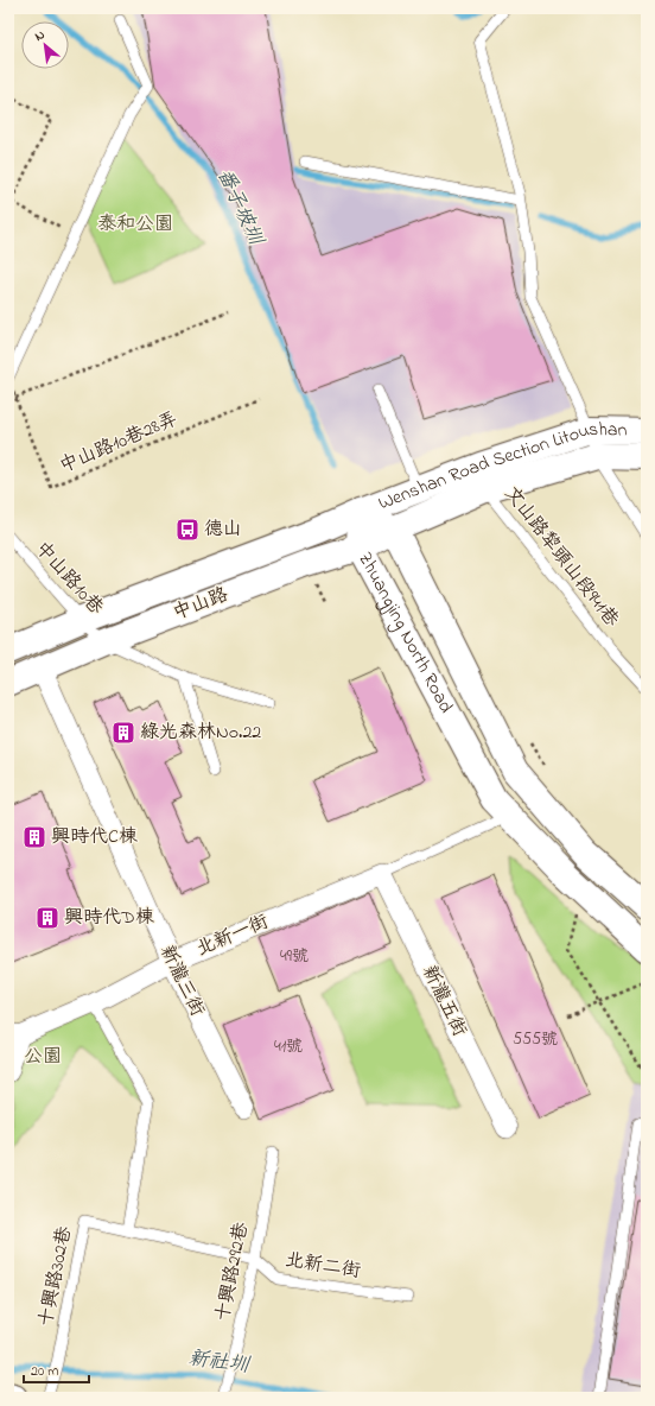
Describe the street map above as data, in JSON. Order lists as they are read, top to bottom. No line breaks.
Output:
{"streets":{"main road":["Wenshan Road Section Litoushan","中山路","Zhuangjing North Road"],"street":["北新一街","新瀧三街","新瀧五街"],"lane":["文山路犂頭山段941巷","中山路10巷","北新二街","十興路292巷","十興路302巷"],"path":["中山路10巷28弄"]},"crossings":[["Wenshan Road Section Litoushan","文山路犂頭山段941巷"],["Wenshan Road Section Litoushan","中山路"],["Wenshan Road Section Litoushan","Zhuangjing North Road"],["中山路10巷","中山路"],["中山路","Zhuangjing North Road"],["中山路","新瀧三街"],["北新一街","新瀧三街"],["北新一街","新瀧五街"],["北新二街","十興路292巷"],["北新二街","十興路302巷"]],"water":["番子坡圳","新社圳"],"parks":["泰和公園","公園"],"places":{"bus stop":["德山"],"building":["綠光森林No.22","興時代C棟","興時代D棟"]},"house_numbers":["49號","555號","41號"],"scale_bar":"20 m","north":"top left"}
